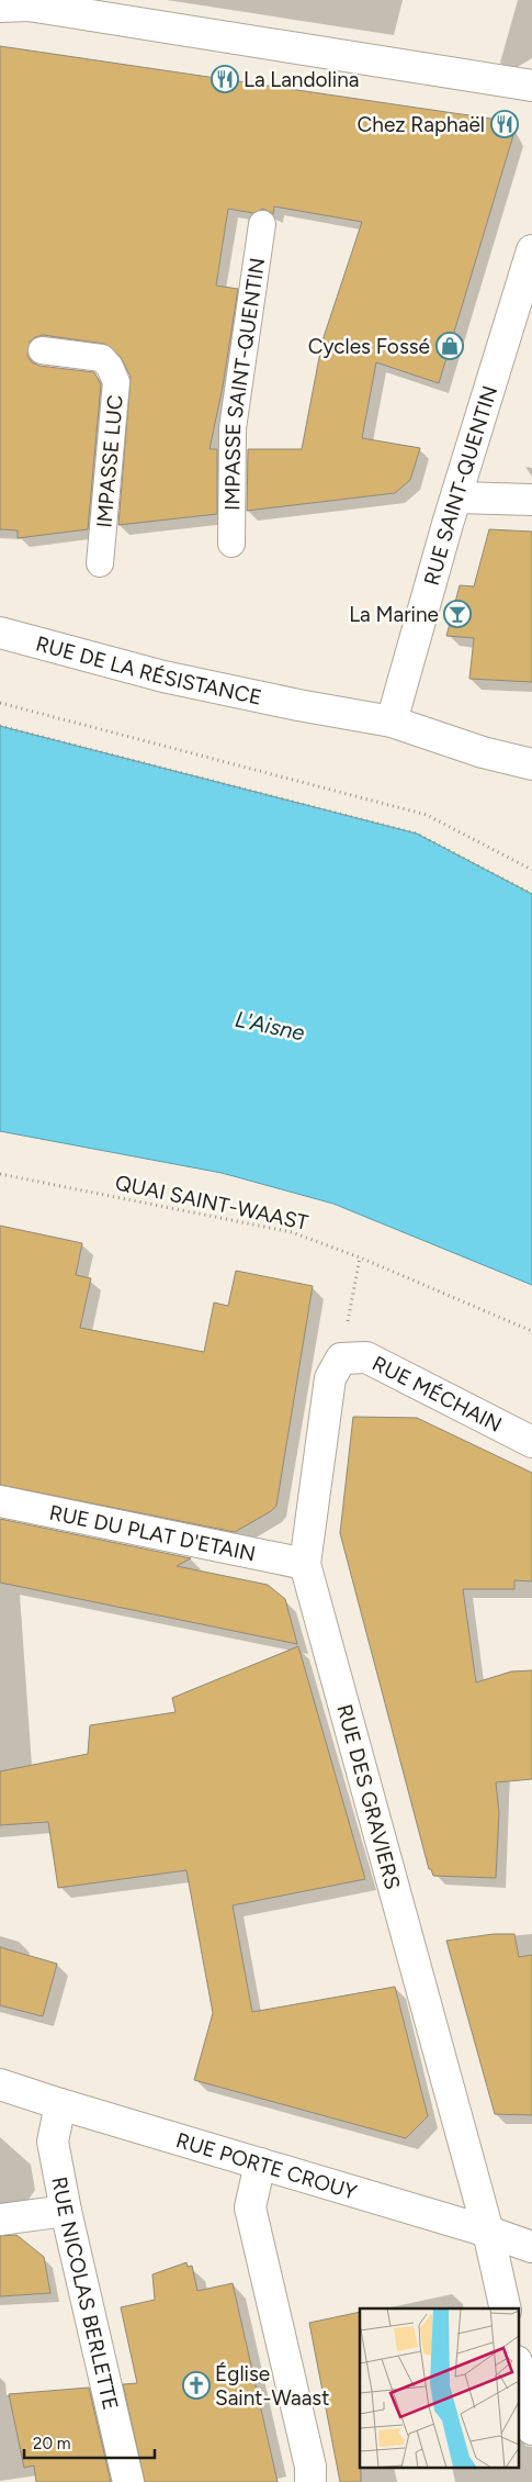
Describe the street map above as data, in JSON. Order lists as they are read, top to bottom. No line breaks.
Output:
{"streets":{"street":["RUE SAINT-QUENTIN","RUE DE LA RÉSISTANCE","RUE MÉCHAIN","RUE DU PLAT D'ETAIN","RUE DES GRAVIERS","RUE PORTE CROUY","RUE NICOLAS BERLETTE"],"lane":["IMPASSE SAINT-QUENTIN","IMPASSE LUC"],"path":["QUAI SAINT-WAAST"]},"crossings":[["RUE SAINT-QUENTIN","RUE DE LA RÉSISTANCE"],["RUE MÉCHAIN","RUE DES GRAVIERS"],["RUE DU PLAT D'ETAIN","RUE DES GRAVIERS"],["RUE DES GRAVIERS","RUE PORTE CROUY"],["RUE PORTE CROUY","RUE NICOLAS BERLETTE"]],"water":["L'Aisne"],"places":{"restaurant":["La Landolina","Chez Raphaël"],"shop":["Cycles Fossé"],"bar":["La Marine"],"church":["Église Saint-Waast"]},"scale_bar":"20 m"}
